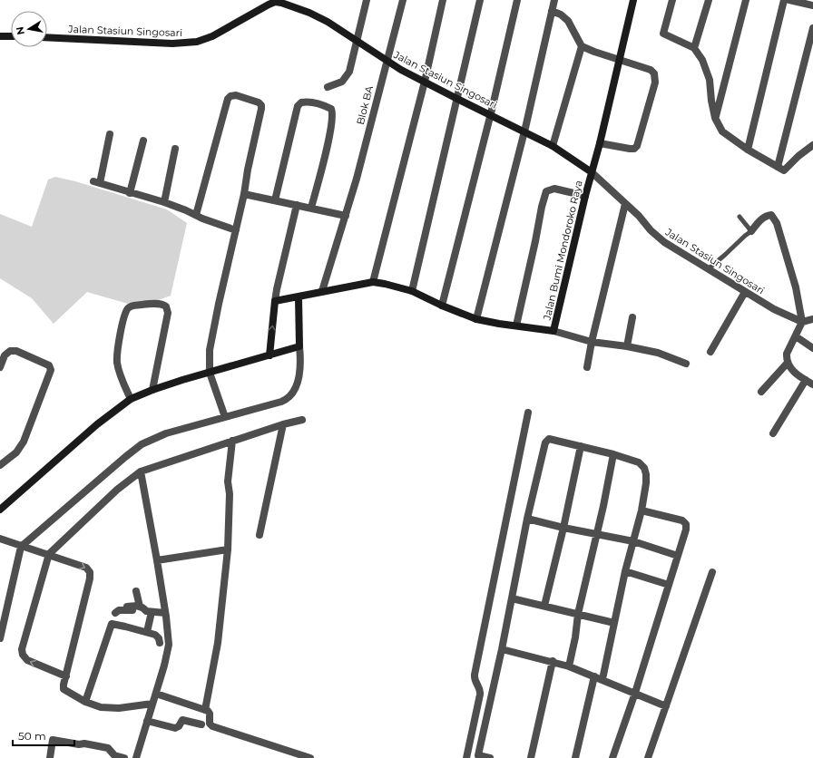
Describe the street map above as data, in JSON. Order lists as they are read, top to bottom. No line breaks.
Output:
{"streets":{"street":["Jalan Stasiun Singosari","Blok BA","Jalan Bumi Mondoroko Raya"]},"crossings":[["Jalan Stasiun Singosari","Blok BA"],["Jalan Stasiun Singosari","Jalan Bumi Mondoroko Raya"],["Blok BA","Jalan Bumi Mondoroko Raya"]],"scale_bar":"50 m","north":"left"}
